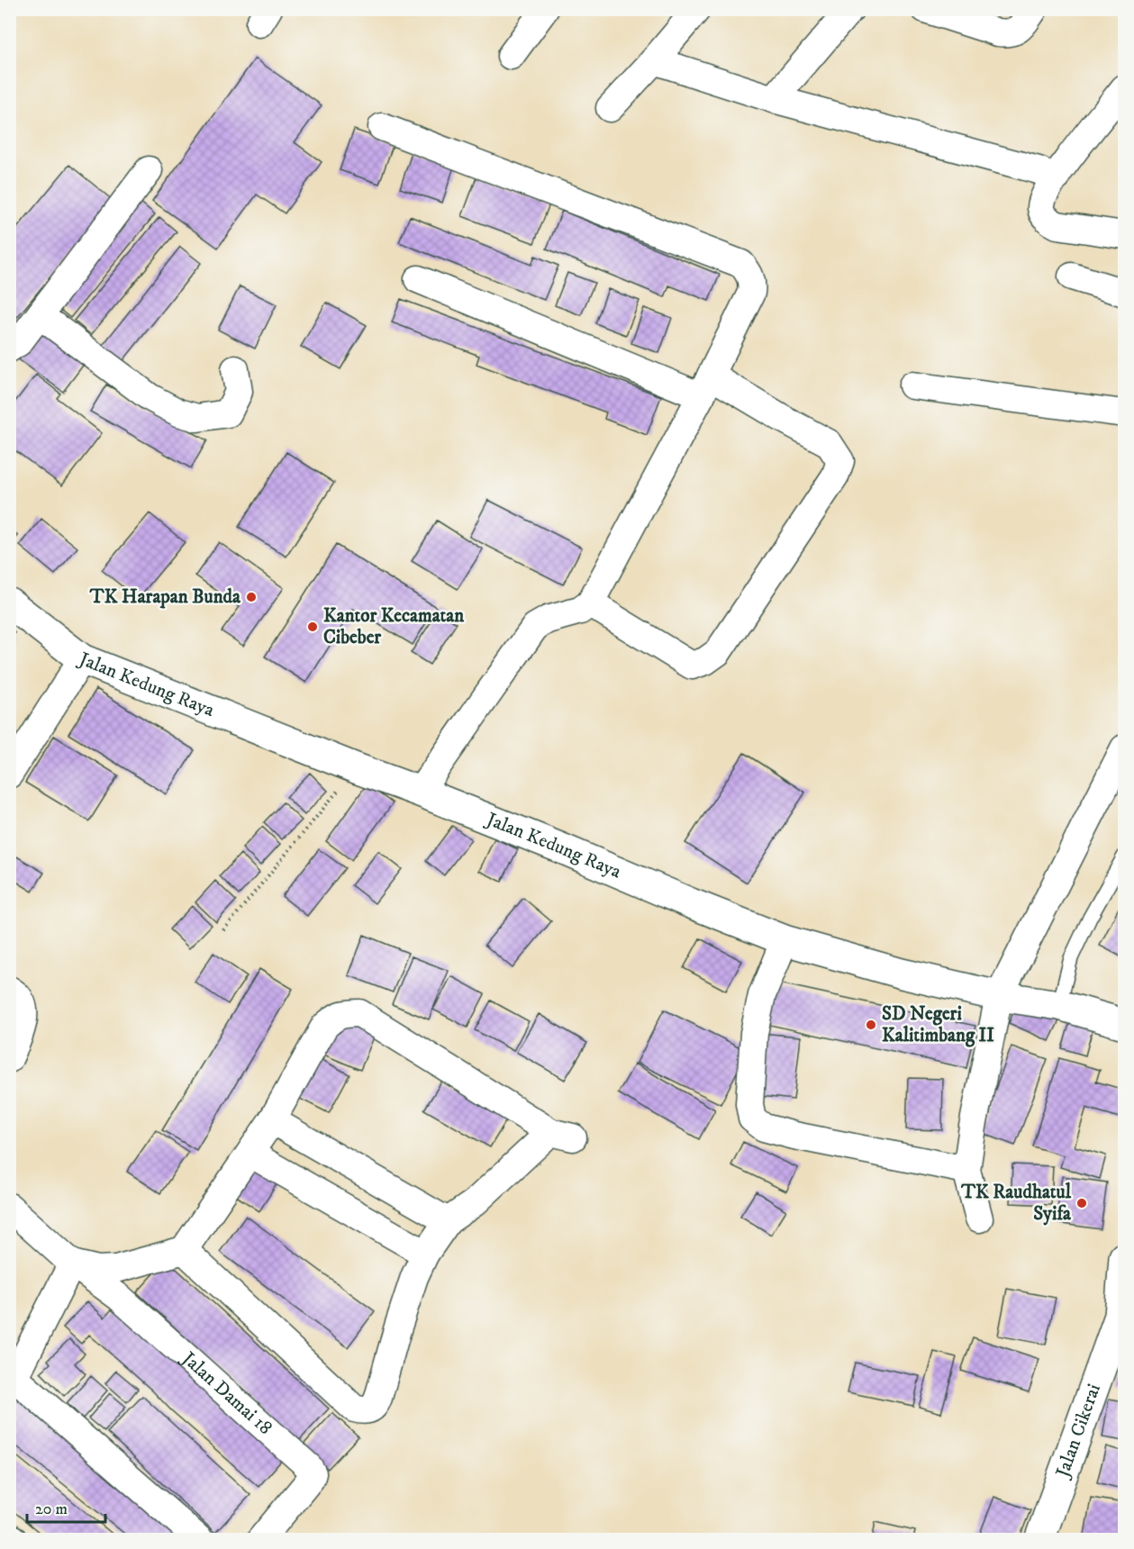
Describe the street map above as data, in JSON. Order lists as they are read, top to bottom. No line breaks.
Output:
{"streets":{"street":["Jalan Kedung Raya","Jalan Damai 18","Jalan Cikerai"]},"places":["TK Harapan Bunda","Kantor Kecamatan Cibeber","SD Negeri Kalitimbang II","TK Raudhatul Syifa"],"scale_bar":"20 m"}
